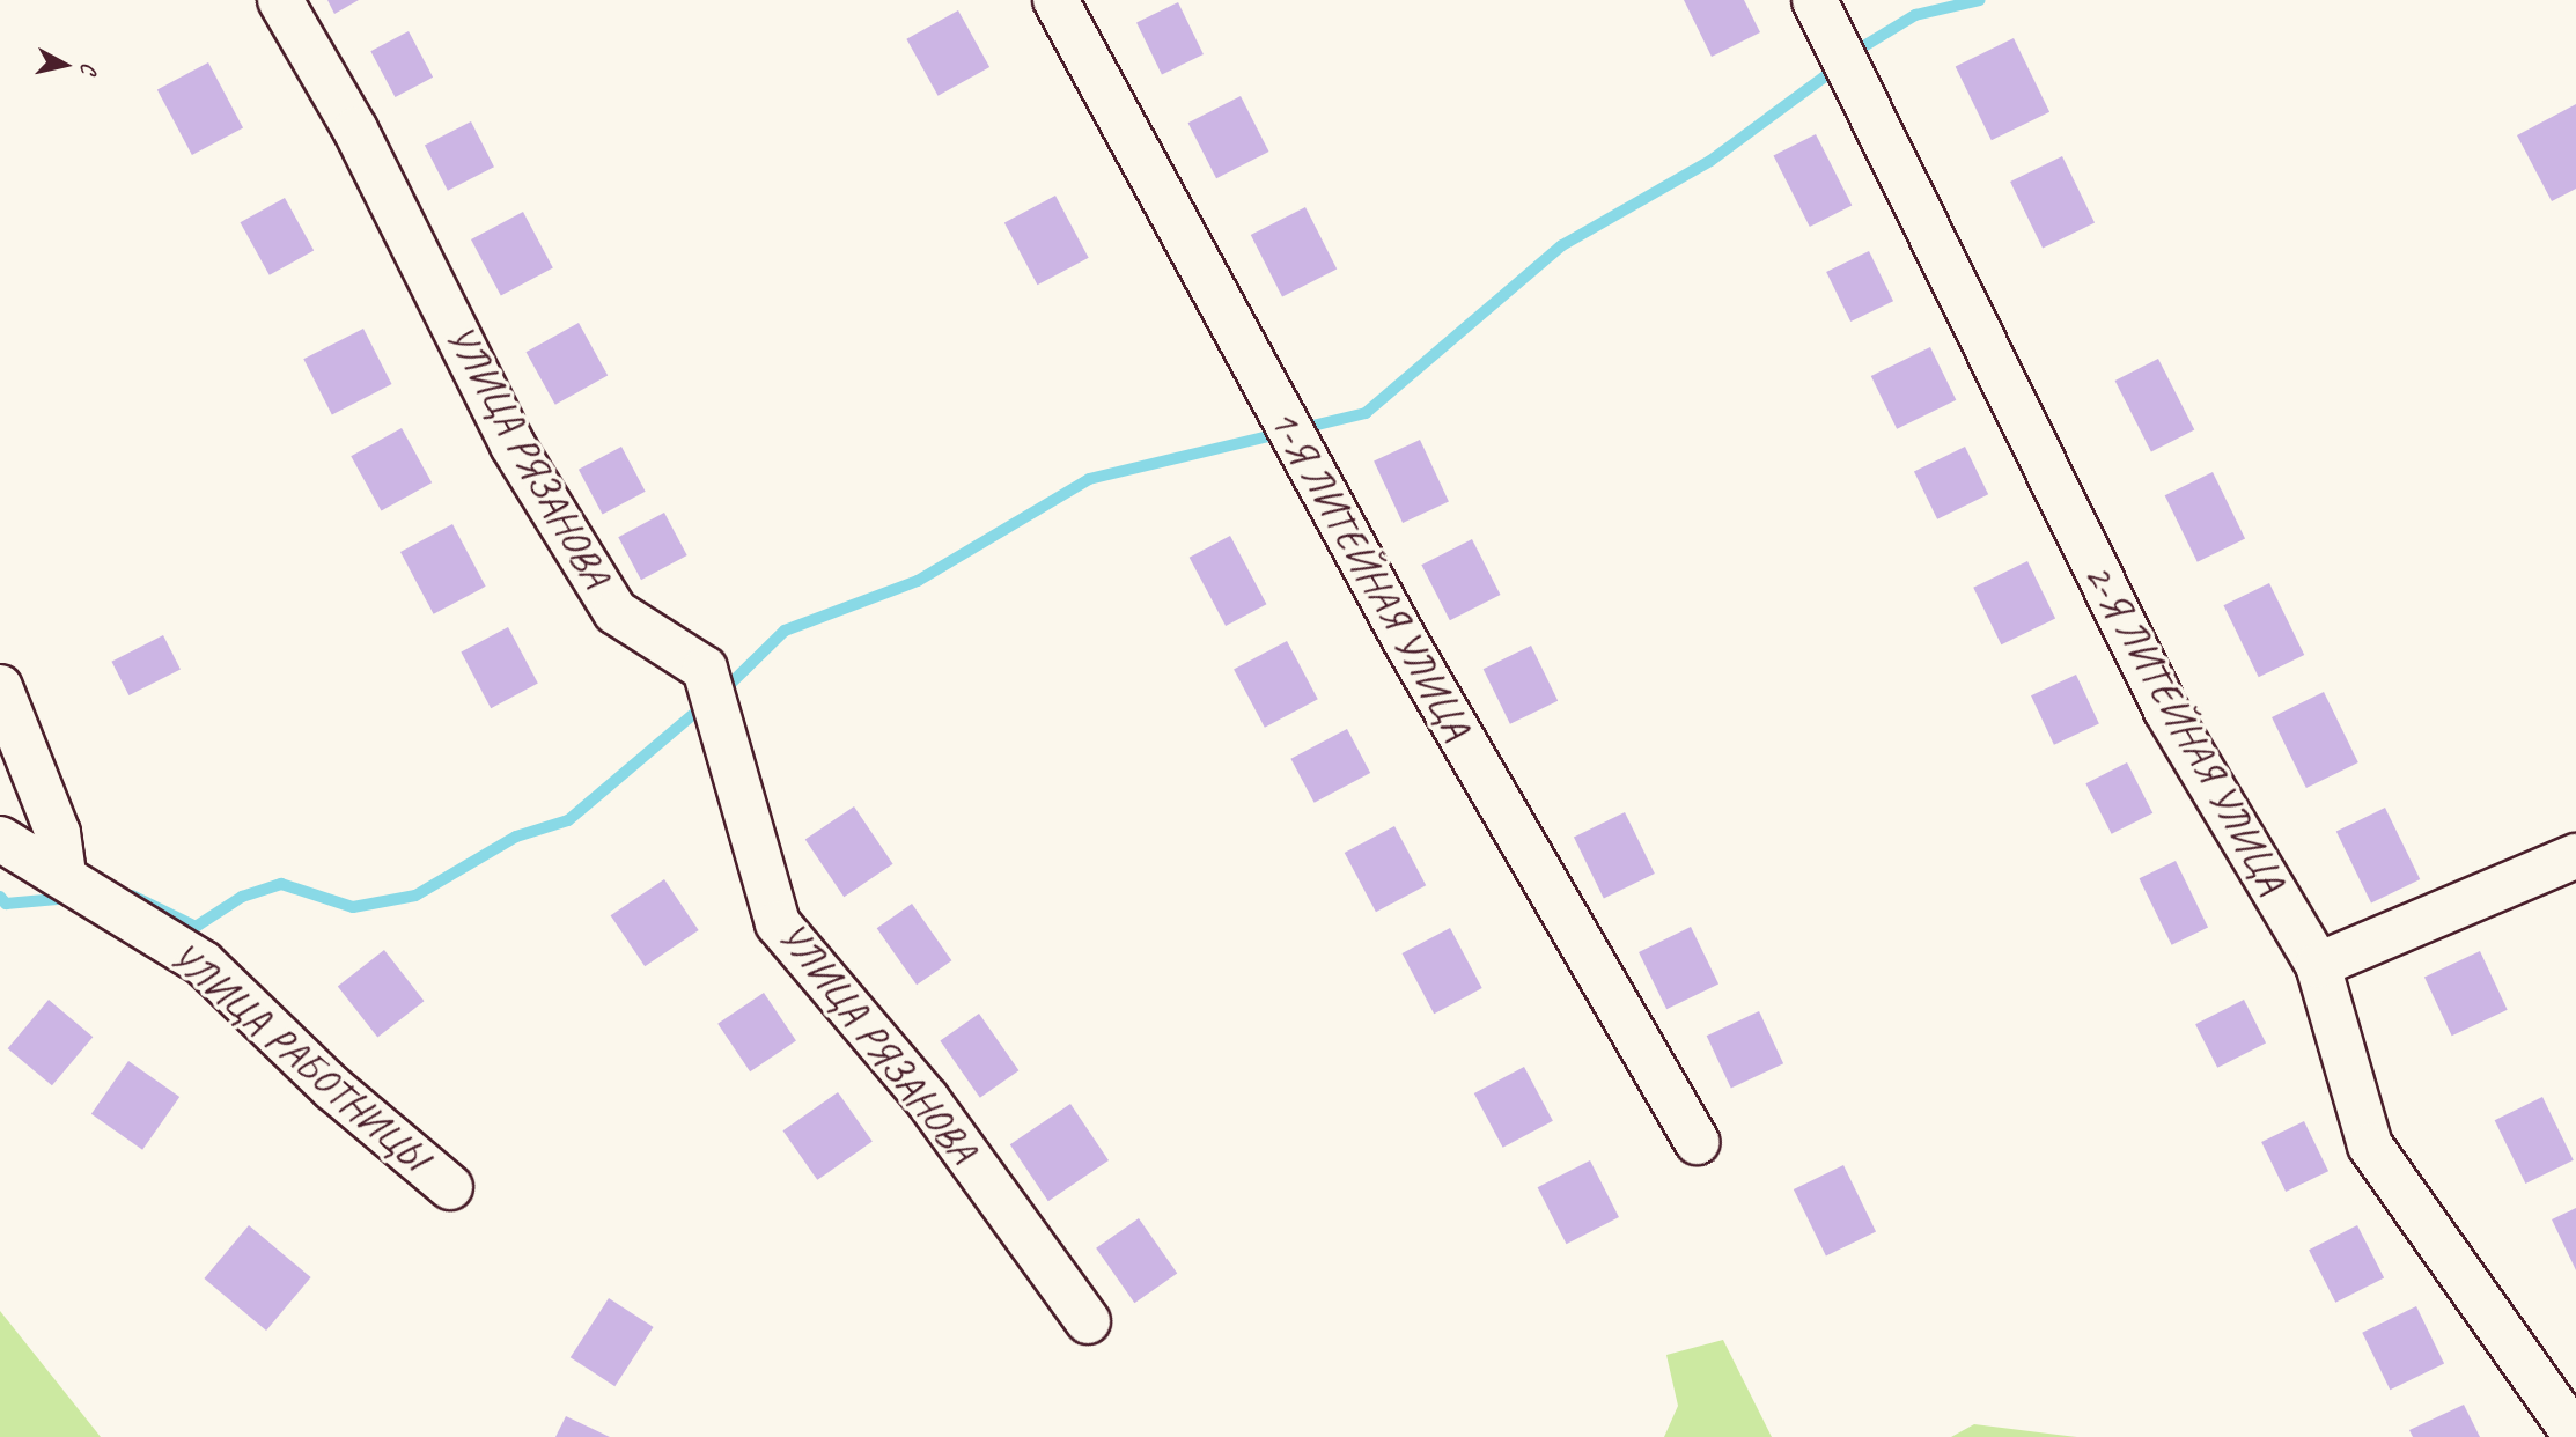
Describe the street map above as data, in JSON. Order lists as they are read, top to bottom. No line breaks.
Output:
{"streets":{"street":["УЛИЦА РЯЗАНОВА","1-Я ЛИТЕЙНАЯ УЛИЦА","2-Я ЛИТЕЙНАЯ УЛИЦА","УЛИЦА РАБОТНИЦЫ"]},"north":"right"}
